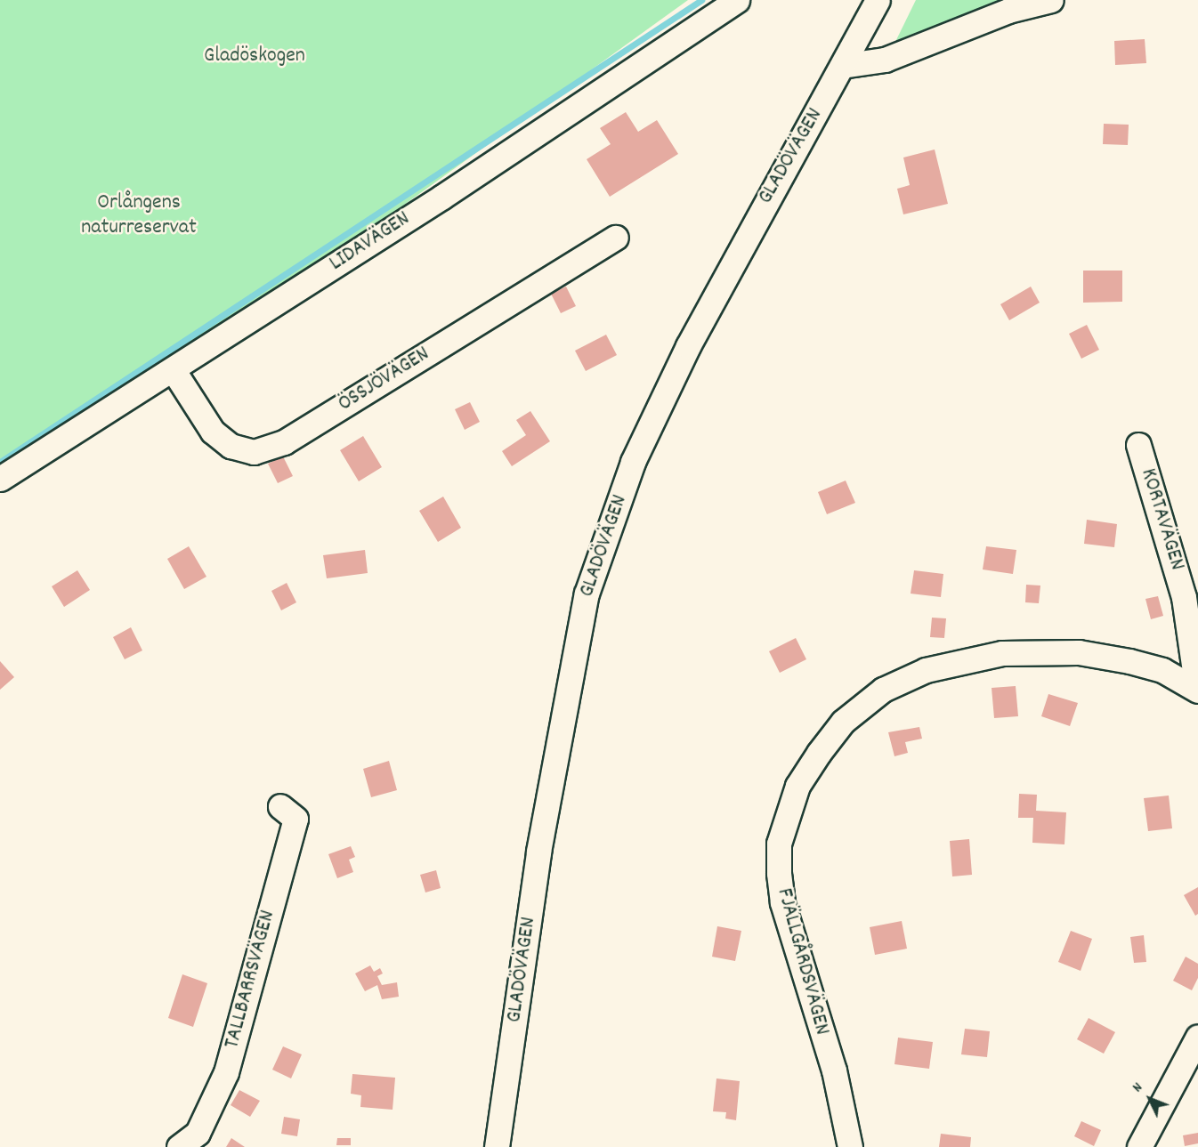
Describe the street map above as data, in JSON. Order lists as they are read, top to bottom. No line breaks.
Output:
{"streets":{"street":["GLADÖVÄGEN","LIDAVÄGEN","ÖSSJÖVÄGEN","KORTAVÄGEN","FJÄLLGÅRDSVÄGEN","TALLBARRSVÄGEN"]},"crossings":[["LIDAVÄGEN","ÖSSJÖVÄGEN"],["KORTAVÄGEN","FJÄLLGÅRDSVÄGEN"]],"parks":["Gladöskogen","Orlångens naturreservat"],"north":"top left"}
